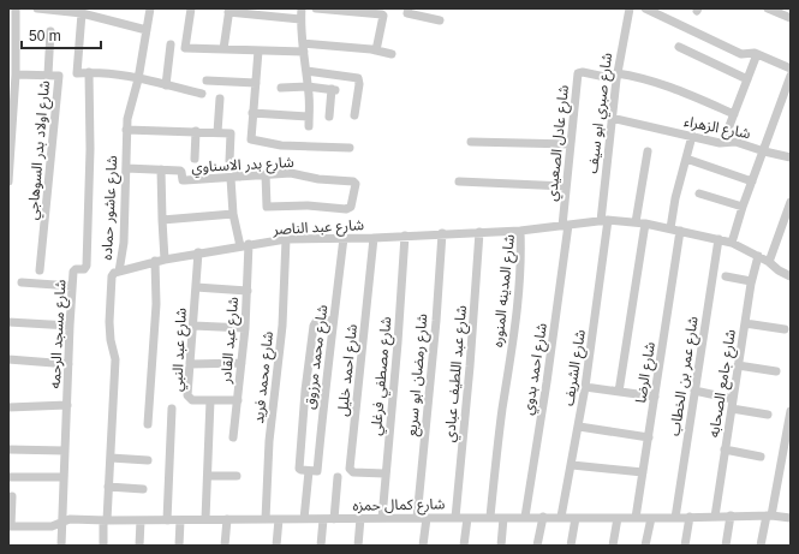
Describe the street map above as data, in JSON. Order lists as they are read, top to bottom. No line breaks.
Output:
{"streets":{"street":["شارع صبري ابو سيف","شارع الزهراء","شارع عادل الصعيدي","شارع اولاد بدر السوهاجي","شارع بدر الاسناوي","شارع عاشور حماده","شارع عبد الناصر","شارع المدينه المنوره","شارع مسجد الرحمه","شارع عبد القادر","شارع عبد النبي","شارع محمد مرزوق","شارع الشريف","شارع احمد بدوي","شارع احمد خليل","شارع الرضا","شارع عبد اللطيف عبادي","شارع رمضان ابو سريع","شارع مصطفي فرغلي","شارع عمر بن الخطاب","شارع محمد فريد","شارع جامع الصحابه","شارع كمال حمزه"]},"crossings":[["شارع صبري ابو سيف","شارع الزهراء"],["شارع صبري ابو سيف","شارع عادل الصعيدي"],["شارع صبري ابو سيف","شارع المدينه المنوره"],["شارع صبري ابو سيف","شارع الشريف"],["شارع عادل الصعيدي","شارع المدينه المنوره"],["شارع عادل الصعيدي","شارع احمد بدوي"],["شارع بدر الاسناوي","شارع عاشور حماده"],["شارع عاشور حماده","شارع عبد الناصر"],["شارع عاشور حماده","شارع كمال حمزه"],["شارع عبد الناصر","شارع المدينه المنوره"],["شارع عبد الناصر","شارع عبد القادر"],["شارع عبد الناصر","شارع عبد النبي"],["شارع عبد الناصر","شارع محمد مرزوق"],["شارع عبد الناصر","شارع احمد خليل"],["شارع عبد الناصر","شارع عبد اللطيف عبادي"],["شارع عبد الناصر","شارع رمضان ابو سريع"],["شارع عبد الناصر","شارع مصطفي فرغلي"],["شارع عبد الناصر","شارع محمد فريد"],["شارع المدينه المنوره","شارع الشريف"],["شارع المدينه المنوره","شارع احمد بدوي"],["شارع المدينه المنوره","شارع الرضا"],["شارع المدينه المنوره","شارع عمر بن الخطاب"],["شارع المدينه المنوره","شارع جامع الصحابه"],["شارع المدينه المنوره","شارع كمال حمزه"],["شارع مسجد الرحمه","شارع كمال حمزه"],["شارع عبد القادر","شارع عبد النبي"],["شارع الشريف","شارع كمال حمزه"],["شارع احمد بدوي","شارع كمال حمزه"],["شارع احمد خليل","شارع مصطفي فرغلي"],["شارع الرضا","شارع كمال حمزه"],["شارع عبد اللطيف عبادي","شارع كمال حمزه"],["شارع رمضان ابو سريع","شارع كمال حمزه"],["شارع مصطفي فرغلي","شارع كمال حمزه"],["شارع عمر بن الخطاب","شارع كمال حمزه"],["شارع محمد فريد","شارع كمال حمزه"],["شارع جامع الصحابه","شارع كمال حمزه"]],"scale_bar":"50 m"}
